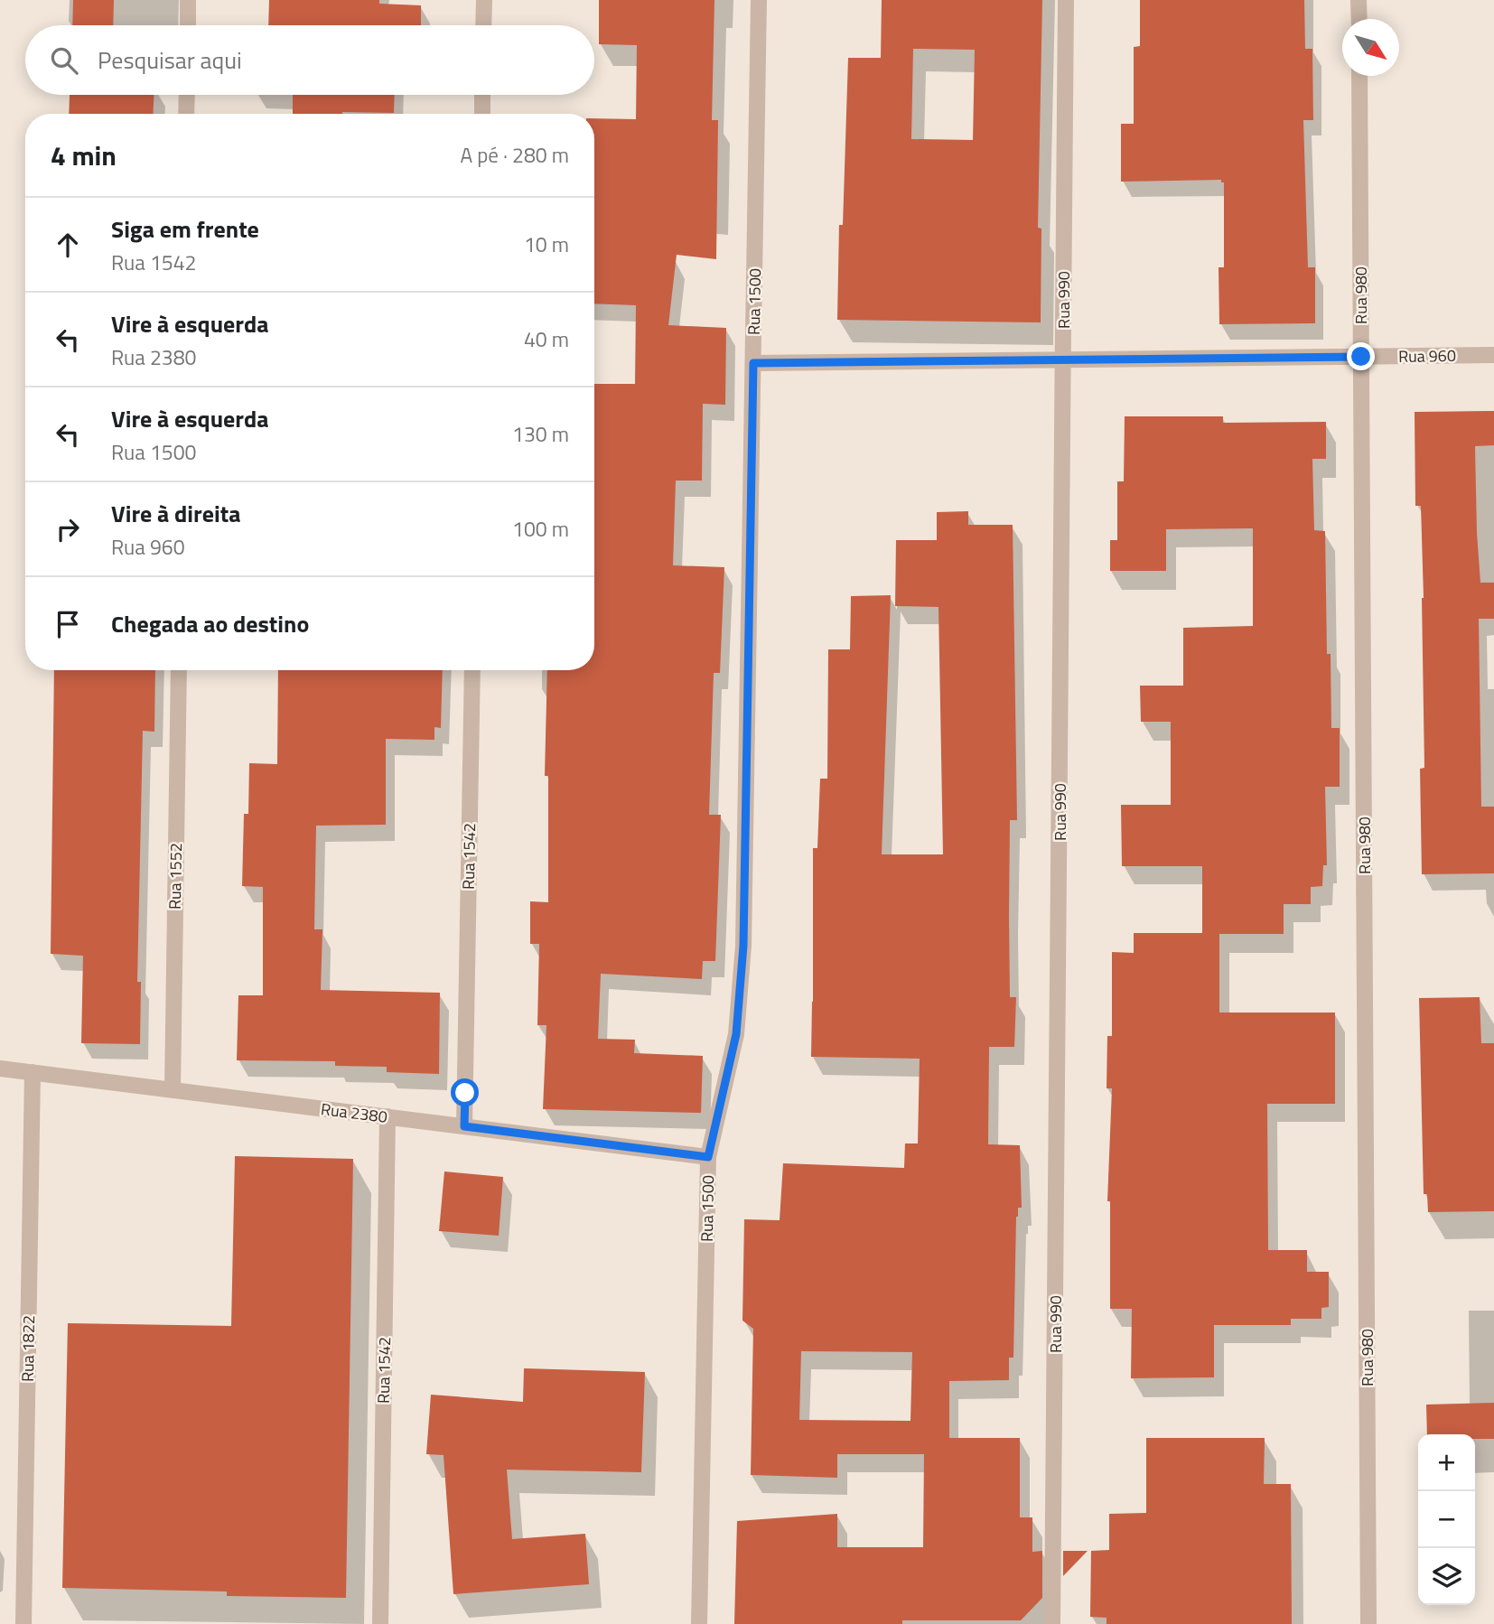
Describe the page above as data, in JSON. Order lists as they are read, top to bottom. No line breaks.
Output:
{"streets":{"street":["Rua 980","Rua 990","Rua 1500","Rua 960","Rua 1542","Rua 1552","Rua 2380","Rua 1822"]},"crossings":[["Rua 980","Rua 960"],["Rua 990","Rua 960"],["Rua 1500","Rua 960"],["Rua 1500","Rua 2380"],["Rua 1542","Rua 2380"],["Rua 1552","Rua 2380"],["Rua 2380","Rua 1822"]],"north":"bottom right","page":{"search":"Pesquisar aqui","heading":["4 min","A pé · 280 m"],"list":[["Siga em frente","Rua 1542","10 m"],["Vire à esquerda","Rua 2380","40 m"],["Vire à esquerda","Rua 1500","130 m"],["Vire à direita","Rua 960","100 m"],"Chegada ao destino"],"map_buttons":["+","−"]}}
